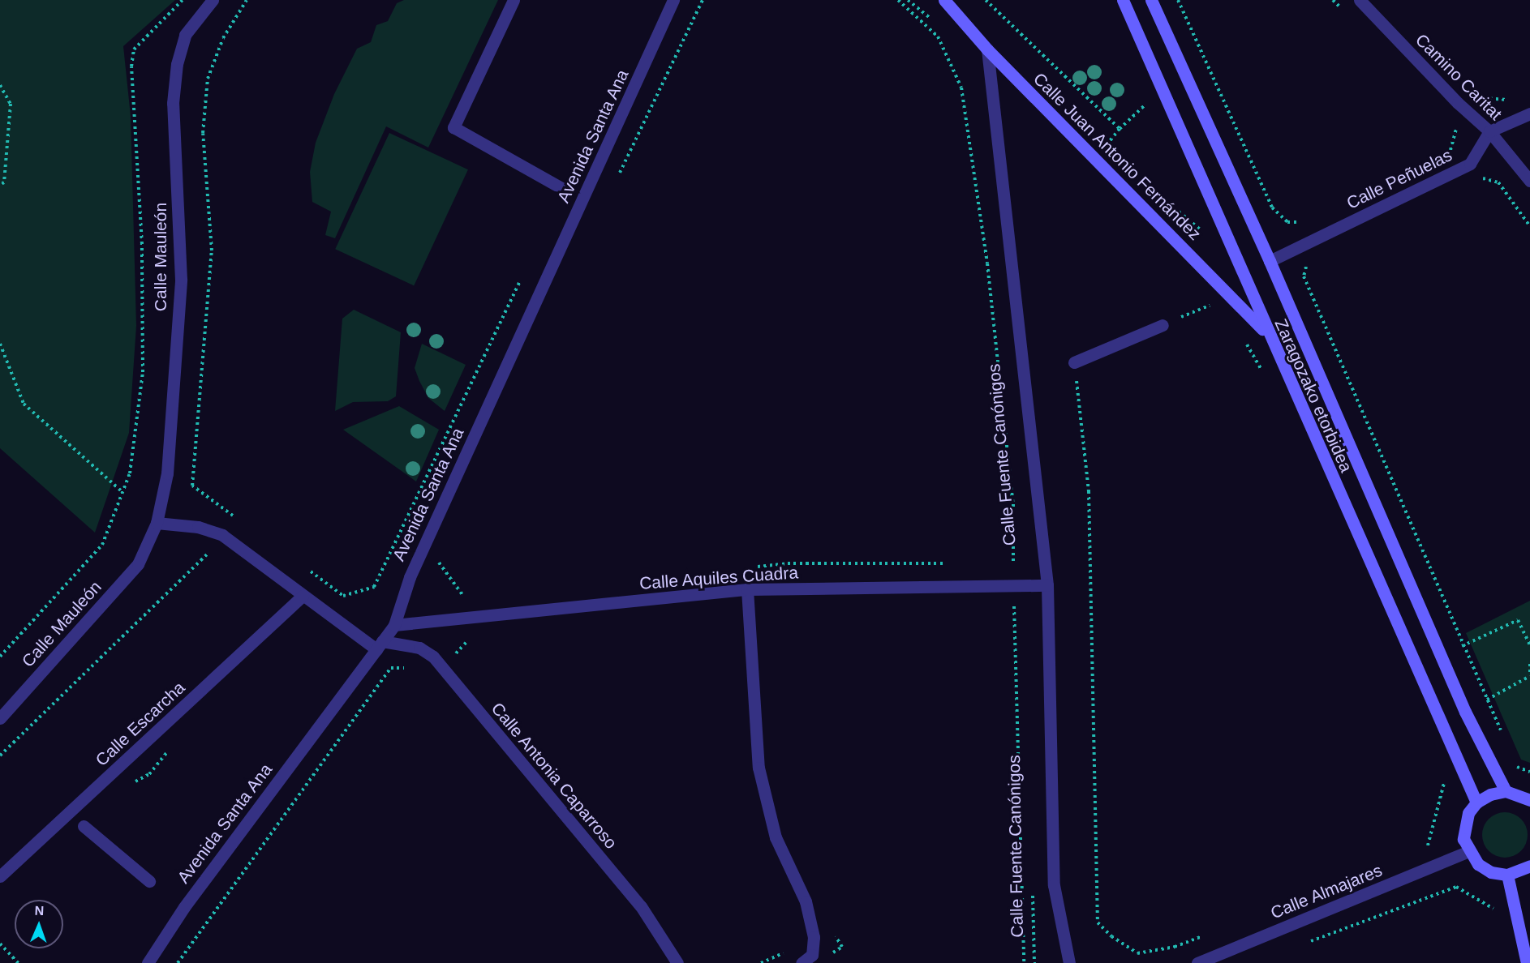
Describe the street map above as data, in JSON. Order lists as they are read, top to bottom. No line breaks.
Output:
{"streets":{"main road":["Calle Juan Antonio Fernández","Zaragozako etorbidea"],"street":["Camino Caritat","Avenida Santa Ana","Calle Peñuelas","Calle Mauleón","Calle Fuente Canónigos","Calle Aquiles Cuadra","Calle Escarcha","Calle Antonia Caparroso","Calle Almajares"]},"crossings":[["Camino Caritat","Calle Peñuelas"],["Avenida Santa Ana","Calle Aquiles Cuadra"],["Avenida Santa Ana","Calle Antonia Caparroso"],["Calle Juan Antonio Fernández","Zaragozako etorbidea"],["Calle Juan Antonio Fernández","Calle Fuente Canónigos"],["Calle Peñuelas","Zaragozako etorbidea"],["Calle Fuente Canónigos","Calle Aquiles Cuadra"]],"north":"top"}
